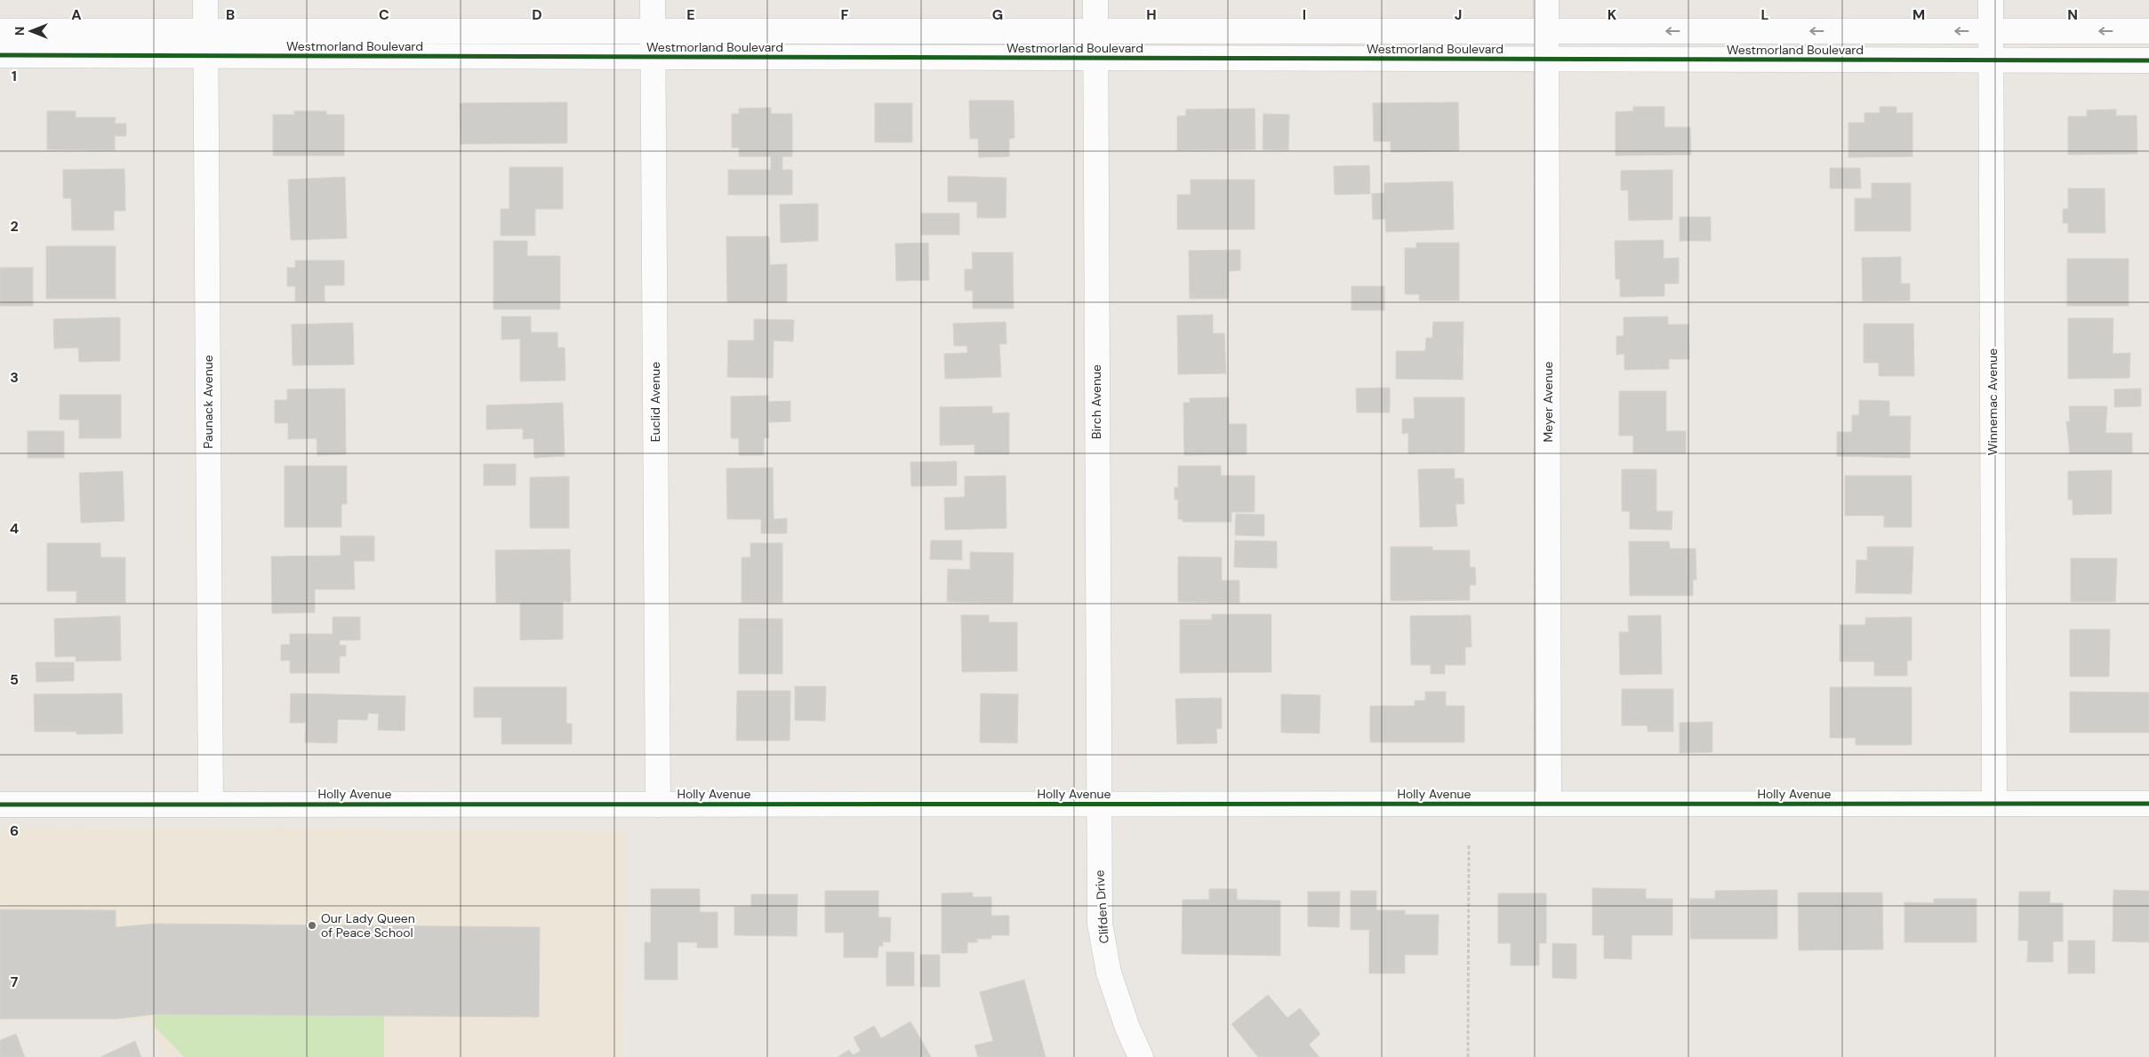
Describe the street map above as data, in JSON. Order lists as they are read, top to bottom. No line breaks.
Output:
{"streets":{"street":["Westmorland Boulevard","Paunack Avenue","Euclid Avenue","Birch Avenue","Meyer Avenue","Winnemac Avenue","Holly Avenue","Clifden Drive"]},"crossings":[["Westmorland Boulevard","Paunack Avenue"],["Westmorland Boulevard","Euclid Avenue"],["Westmorland Boulevard","Birch Avenue"],["Westmorland Boulevard","Meyer Avenue"],["Westmorland Boulevard","Winnemac Avenue"],["Paunack Avenue","Holly Avenue"],["Euclid Avenue","Holly Avenue"],["Birch Avenue","Holly Avenue"],["Birch Avenue","Clifden Drive"],["Meyer Avenue","Holly Avenue"],["Winnemac Avenue","Holly Avenue"],["Holly Avenue","Clifden Drive"]],"places":["Our Lady Queen of Peace School"],"north":"left","grid":{"columns":["A","B","C","D","E","F","G","H","I","J","K","L","M","N"],"rows":["1","2","3","4","5","6","7"]}}
